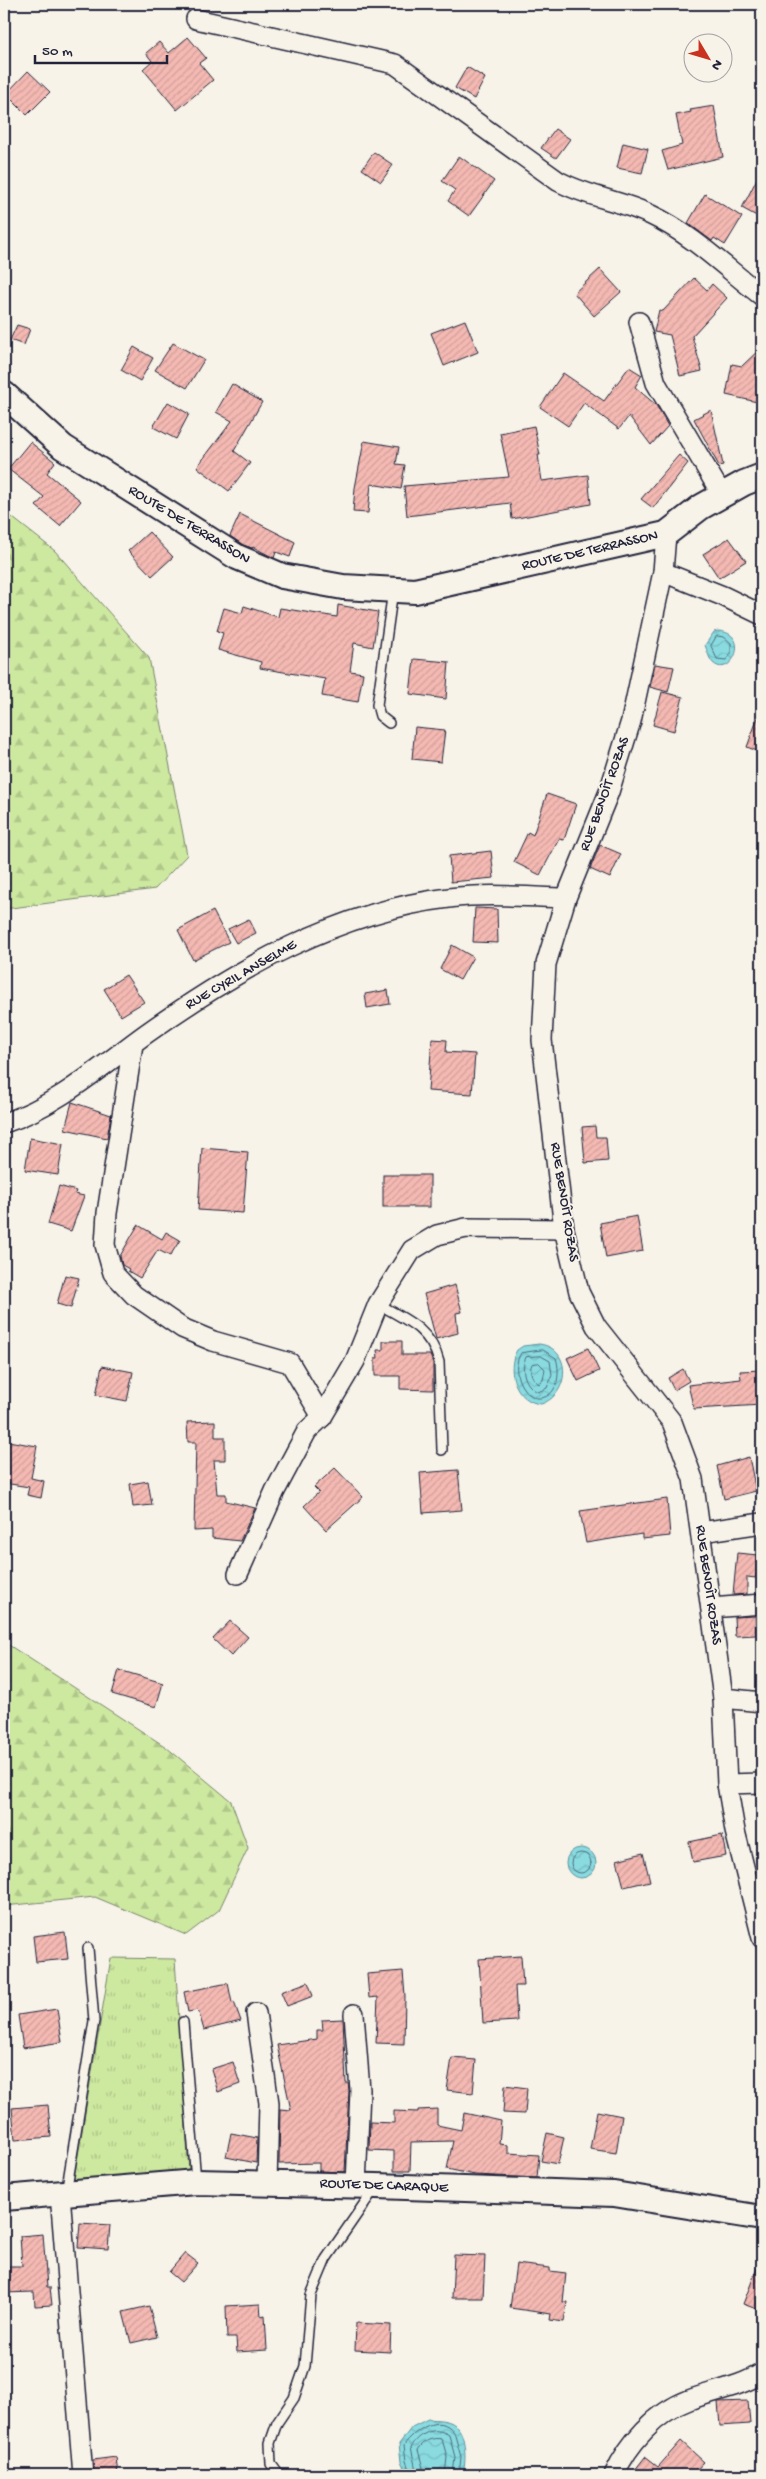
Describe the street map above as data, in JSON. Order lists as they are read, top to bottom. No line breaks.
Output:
{"streets":{"street":["ROUTE DE TERRASSON","RUE BENOÎT ROZAS","RUE CYRIL ANSELME","ROUTE DE CARAQUE"]},"crossings":[["ROUTE DE TERRASSON","RUE BENOÎT ROZAS"],["RUE BENOÎT ROZAS","RUE CYRIL ANSELME"]],"scale_bar":"50 m","north":"bottom right"}
